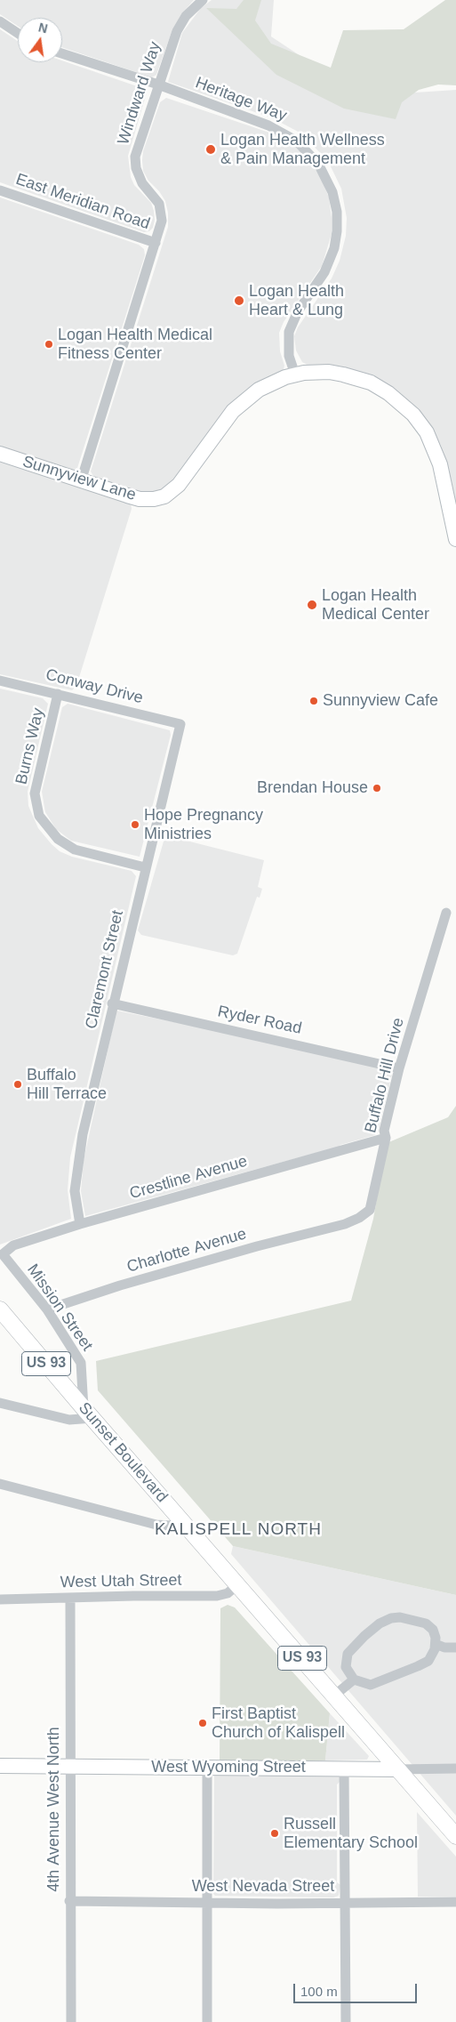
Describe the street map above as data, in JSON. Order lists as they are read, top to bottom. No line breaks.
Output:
{"streets":{"main road":["US 93","Sunset Boulevard"],"street":["Windward Way","Heritage Way","East Meridian Road","Sunnyview Lane","Conway Drive","Burns Way","Claremont Street","Ryder Road","Buffalo Hill Drive","Crestline Avenue","Charlotte Avenue","Mission Street","West Utah Street","West Wyoming Street","4th Avenue West North","West Nevada Street"]},"crossings":[["Windward Way","Heritage Way"],["Windward Way","East Meridian Road"],["Windward Way","Sunnyview Lane"],["Heritage Way","Sunnyview Lane"],["Conway Drive","Burns Way"],["Conway Drive","Claremont Street"],["Burns Way","Claremont Street"],["Claremont Street","Ryder Road"],["Claremont Street","Crestline Avenue"],["Ryder Road","Buffalo Hill Drive"],["Buffalo Hill Drive","Crestline Avenue"],["Buffalo Hill Drive","Charlotte Avenue"],["Crestline Avenue","Mission Street"],["Charlotte Avenue","Mission Street"],["Mission Street","Sunset Boulevard"],["Sunset Boulevard","West Utah Street"],["Sunset Boulevard","West Wyoming Street"],["West Utah Street","4th Avenue West North"],["West Wyoming Street","4th Avenue West North"],["4th Avenue West North","West Nevada Street"]],"districts":["KALISPELL NORTH"],"places":["Logan Health Wellness & Pain Management","Logan Health Heart & Lung","Logan Health Medical Fitness Center","Logan Health Medical Center","Sunnyview Cafe","Brendan House","Hope Pregnancy Ministries","Buffalo Hill Terrace","First Baptist Church of Kalispell","Russell Elementary School"],"scale_bar":"100 m","north":"top"}
